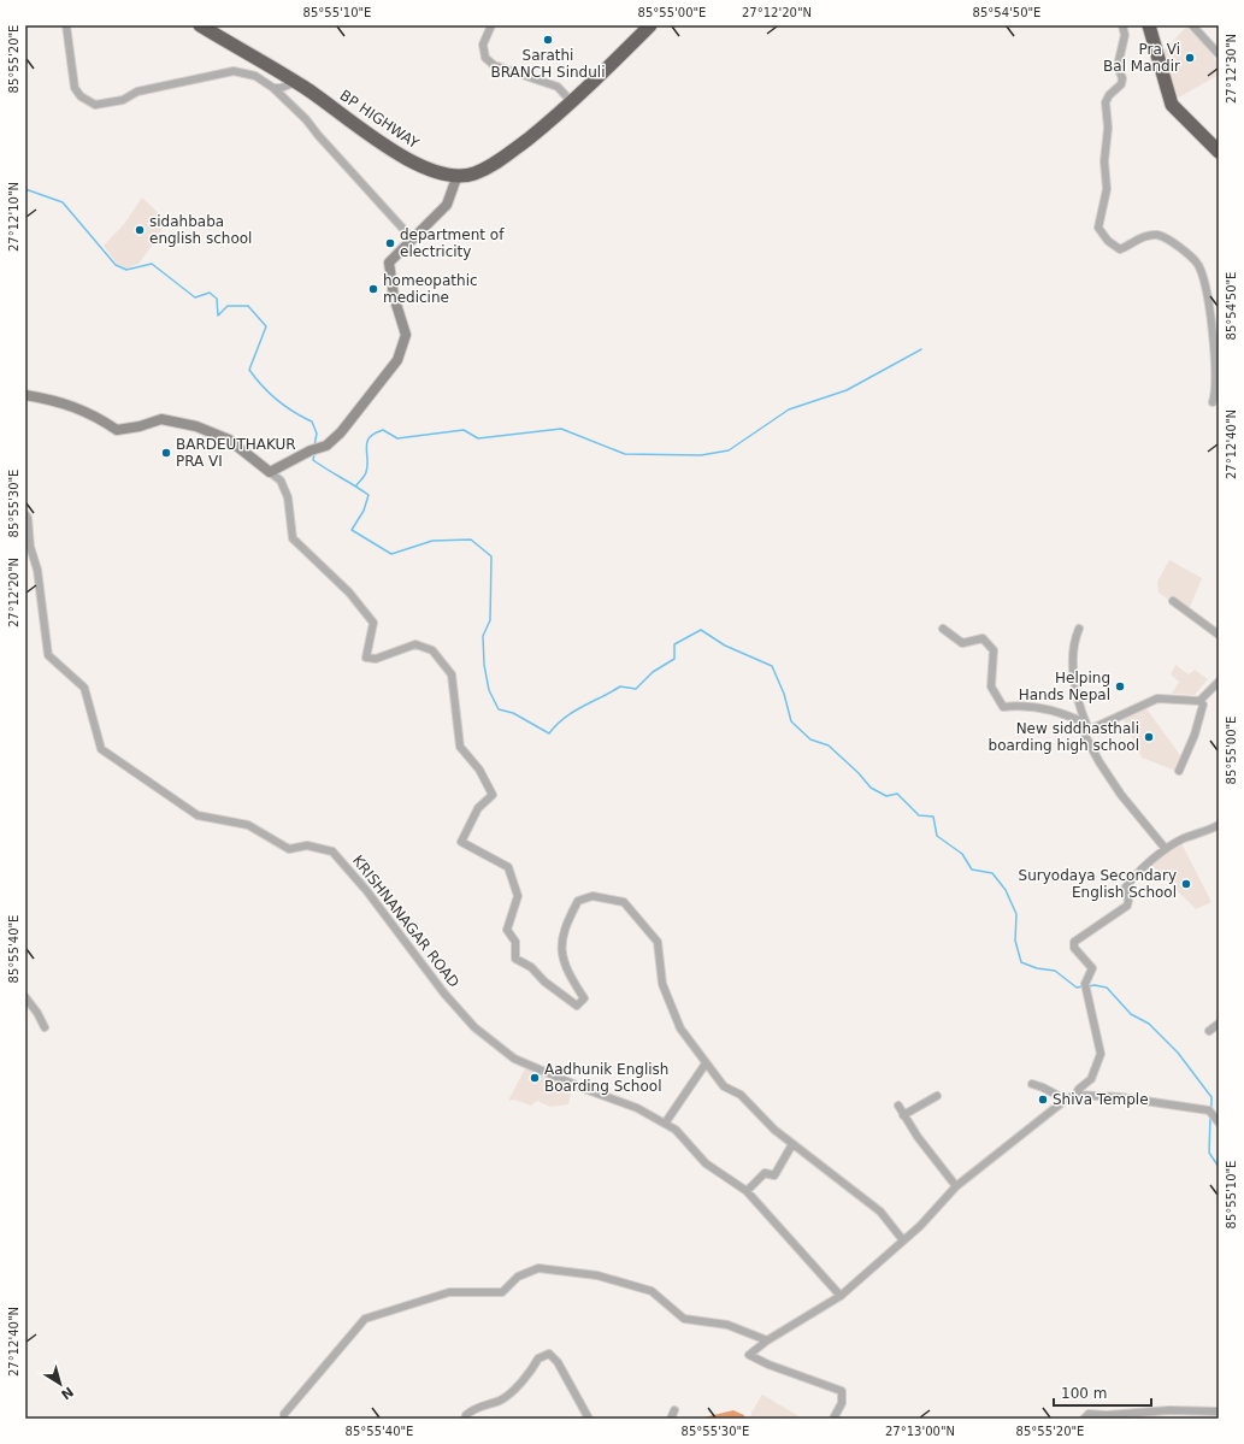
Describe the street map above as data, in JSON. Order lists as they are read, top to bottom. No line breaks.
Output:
{"streets":{"highway":["BP HIGHWAY"],"street":["KRISHNANAGAR ROAD"]},"places":["Sarathi BRANCH Sinduli","Pra Vi Bal Mandir","sidahbaba english school","department of electricity","homeopathic medicine","BARDEUTHAKUR PRA VI","Helping Hands Nepal","New siddhasthali boarding high school","Suryodaya Secondary English School","Aadhunik English Boarding School","Shiva Temple"],"scale_bar":"100 m","north":"bottom right","coordinates":["85°55'10\"E","85°55'00\"E","27°12'20\"N","85°54'50\"E","85°55'20\"E","27°12'30\"N","27°12'10\"N","27°12'40\"N","85°55'30\"E","85°55'40\"E","27°13'00\"N"]}
